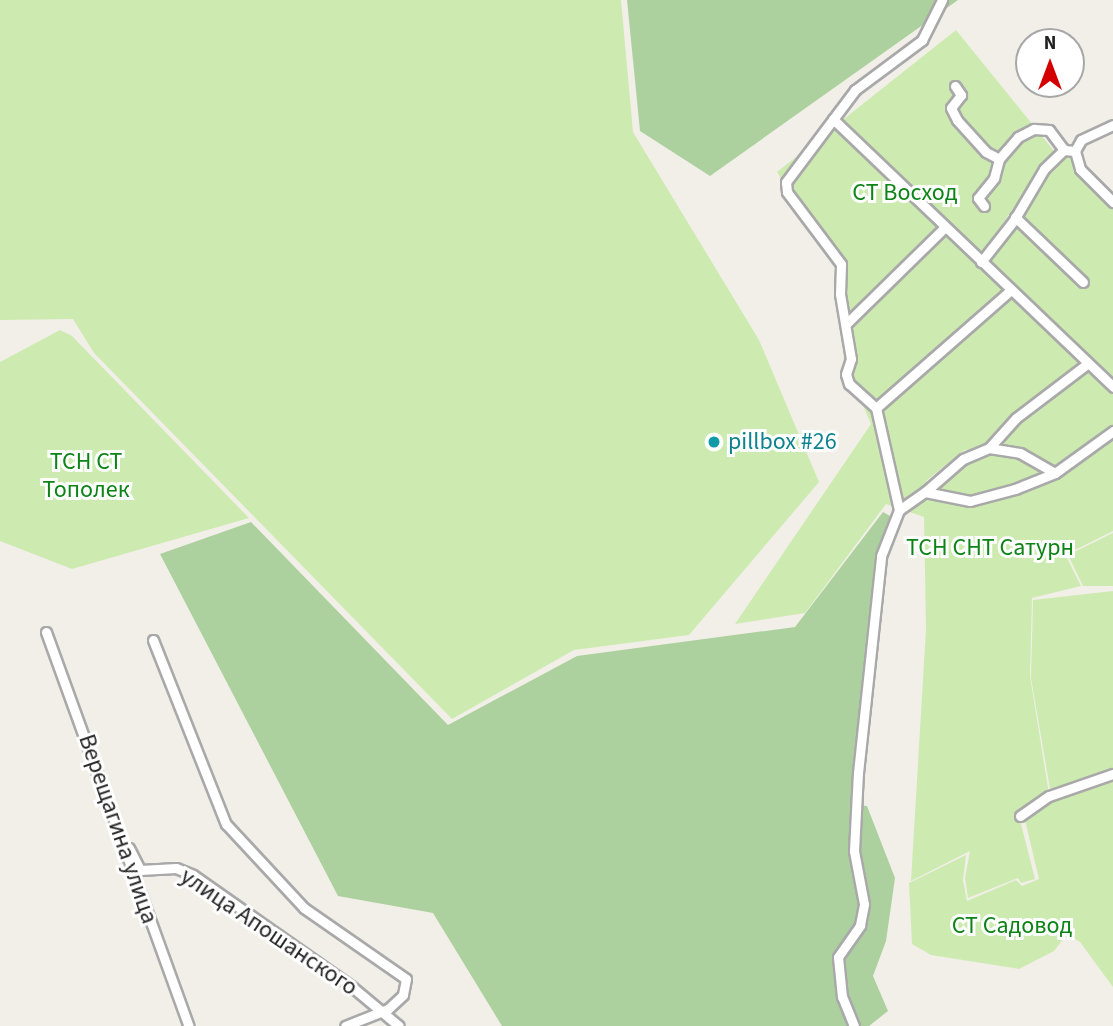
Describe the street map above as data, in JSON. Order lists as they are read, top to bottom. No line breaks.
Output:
{"streets":{"street":["Верещагина улица","улица Апошанского"]},"crossings":[["Верещагина улица","улица Апошанского"]],"parks":["СТ Восход","ТСН СТ Тополек","ТСН СНТ Сатурн","СТ Садовод"],"places":["pillbox #26"],"north":"top"}
